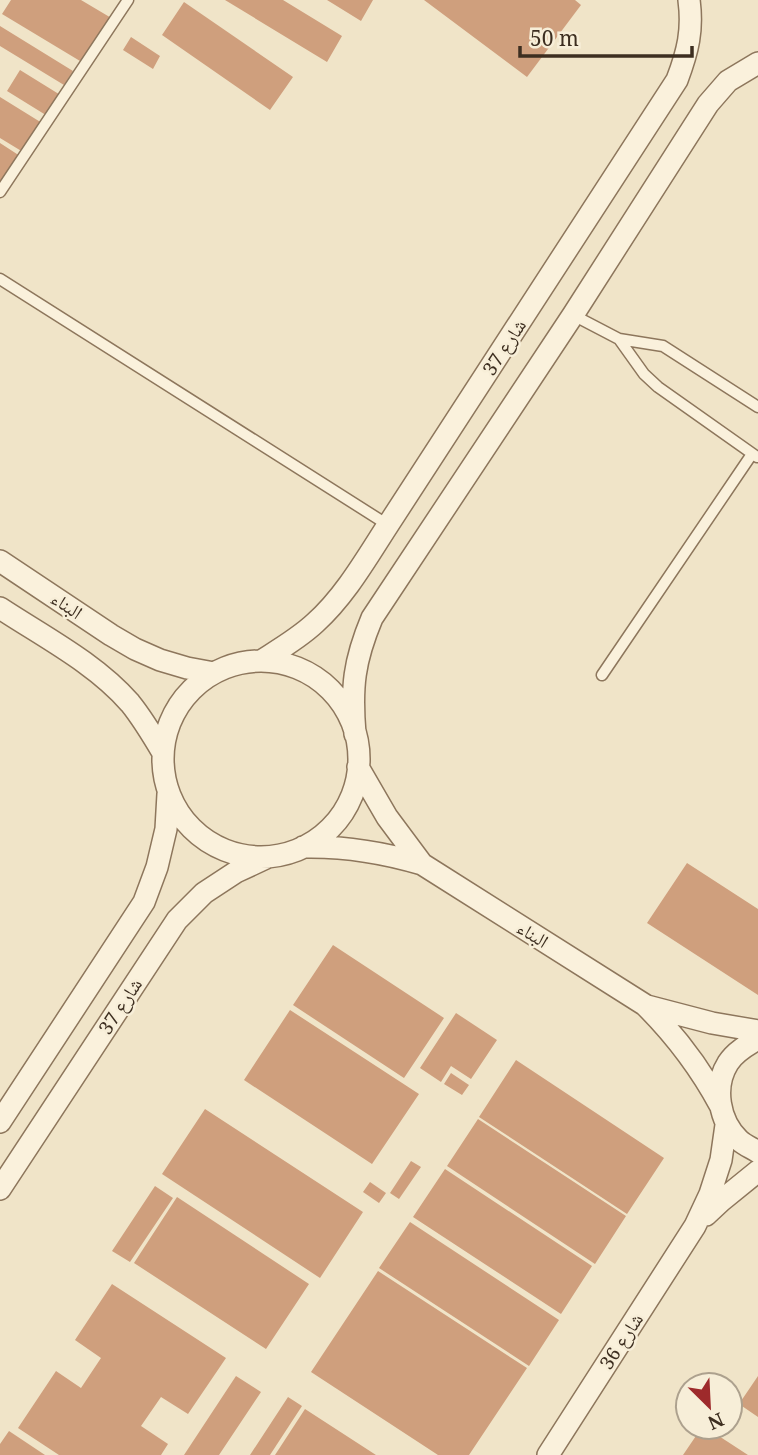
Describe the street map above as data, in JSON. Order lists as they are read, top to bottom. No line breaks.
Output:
{"streets":{"street":["شارع 37","البناء","شارع 36"]},"crossings":[["شارع 37","البناء"],["البناء","شارع 36"]],"scale_bar":"50 m","north":"bottom right"}
